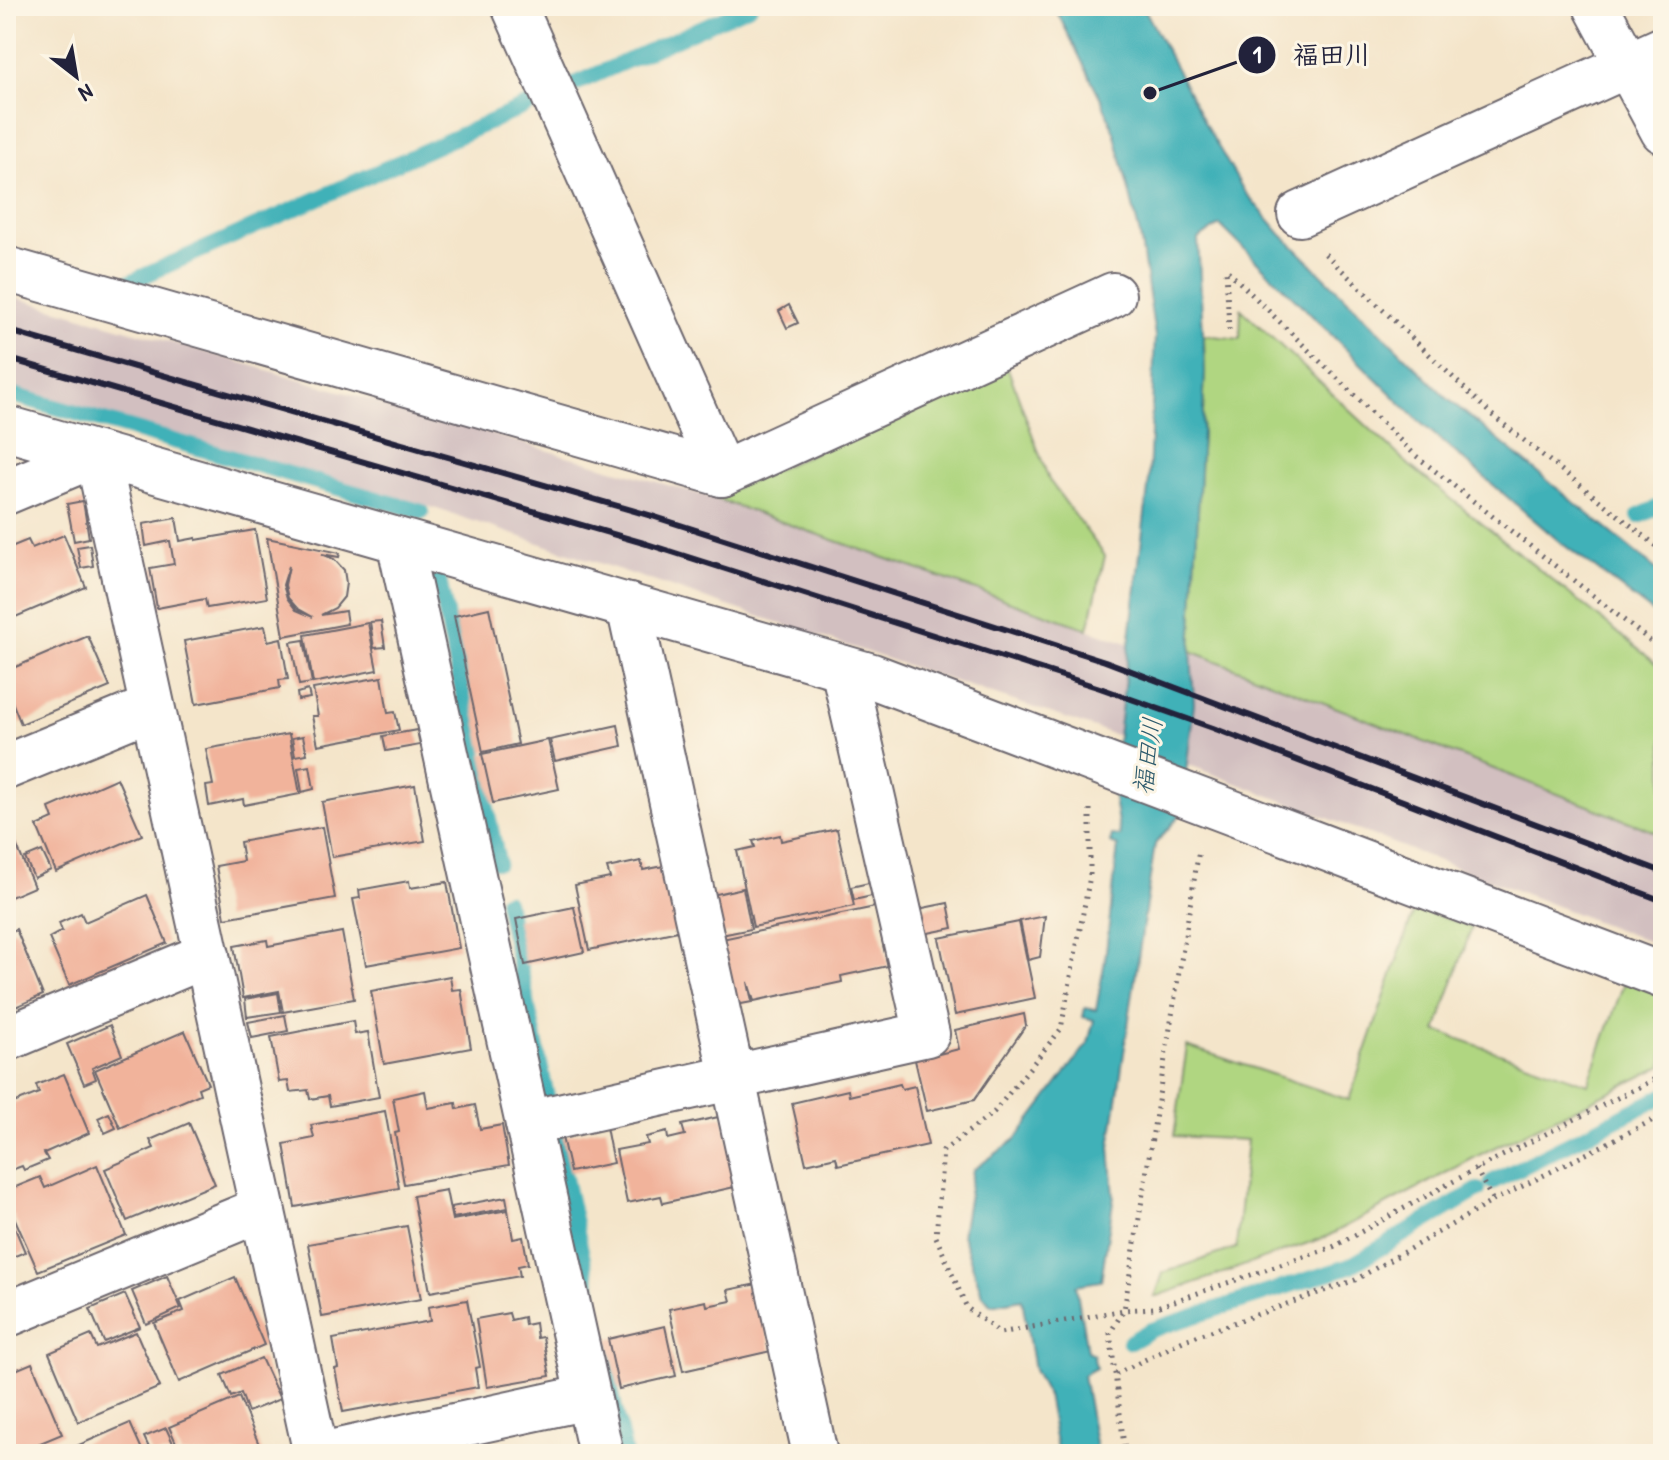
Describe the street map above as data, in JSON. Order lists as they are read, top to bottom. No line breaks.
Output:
{"water":["福田川"],"places":["福田川"],"north":"bottom right"}
